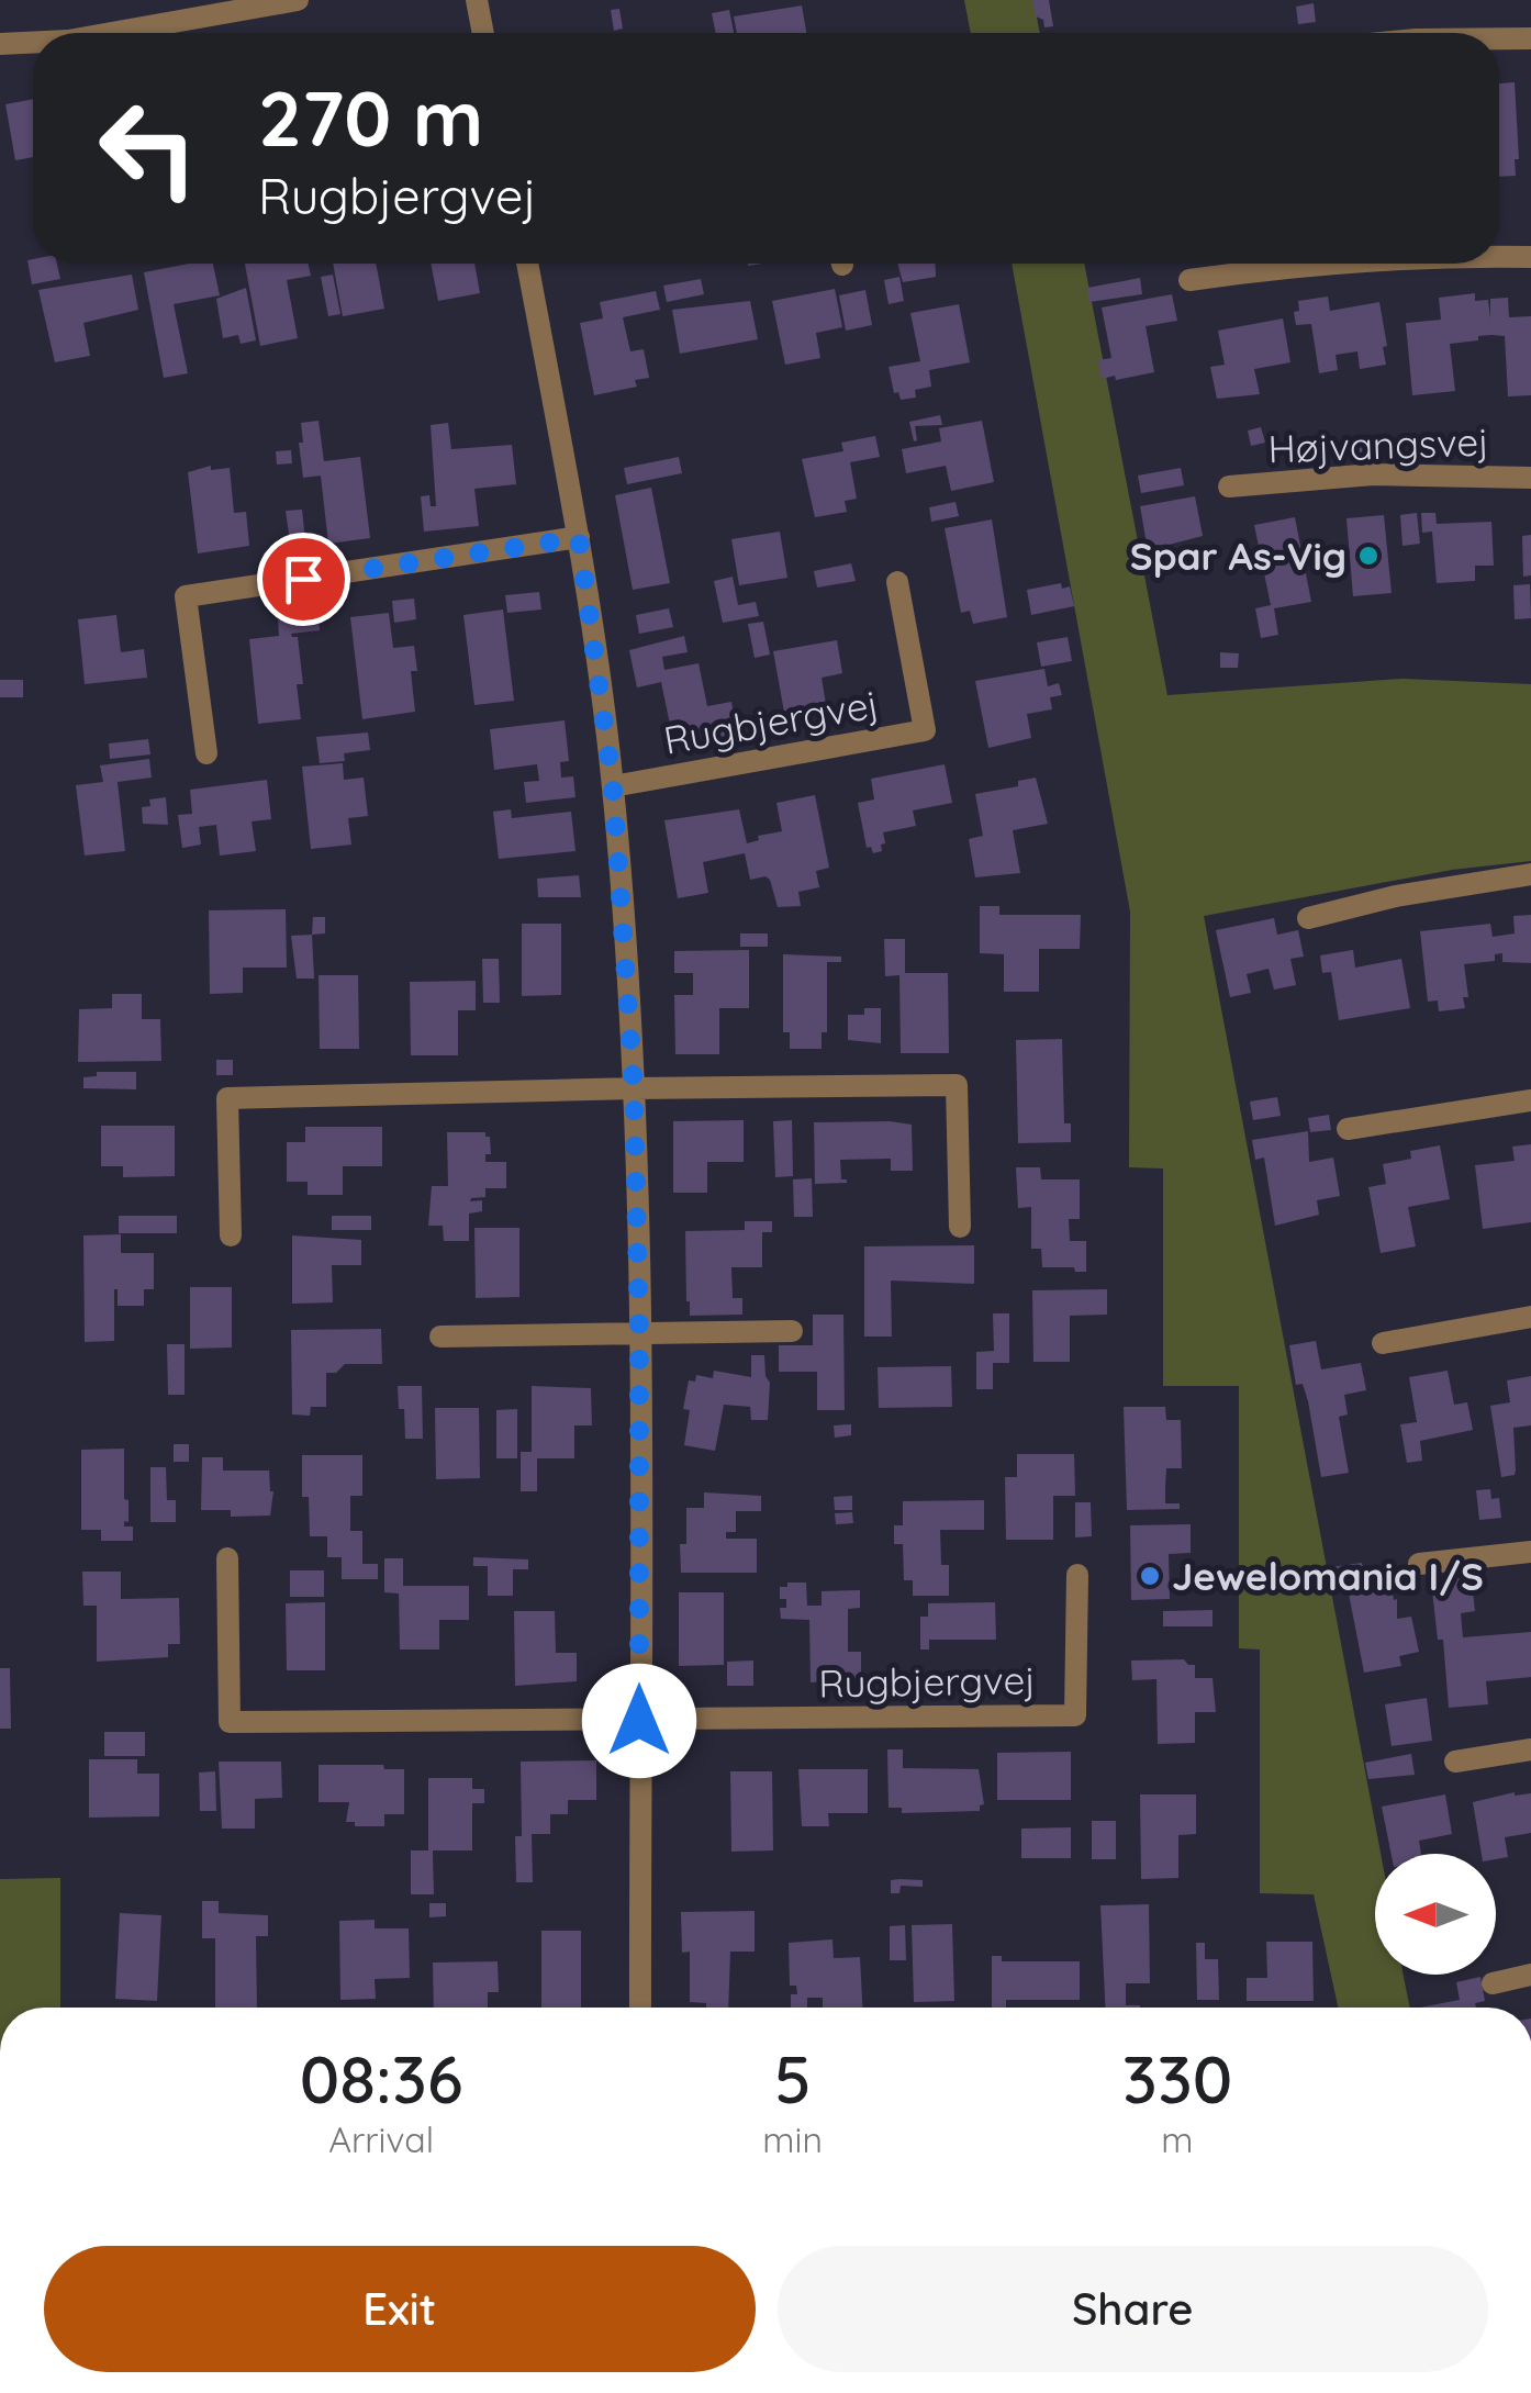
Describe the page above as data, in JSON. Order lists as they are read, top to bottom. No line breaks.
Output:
{"streets":{"street":["Højvangsvej","Rugbjergvej"]},"places":["Spar As-Vig","Jewelomania I/S"],"north":"left","page":{"turn":["270 m","Rugbjergvej"],"eta":["08:36","Arrival","5","min","330","m"],"buttons":["Exit","Share"]}}
